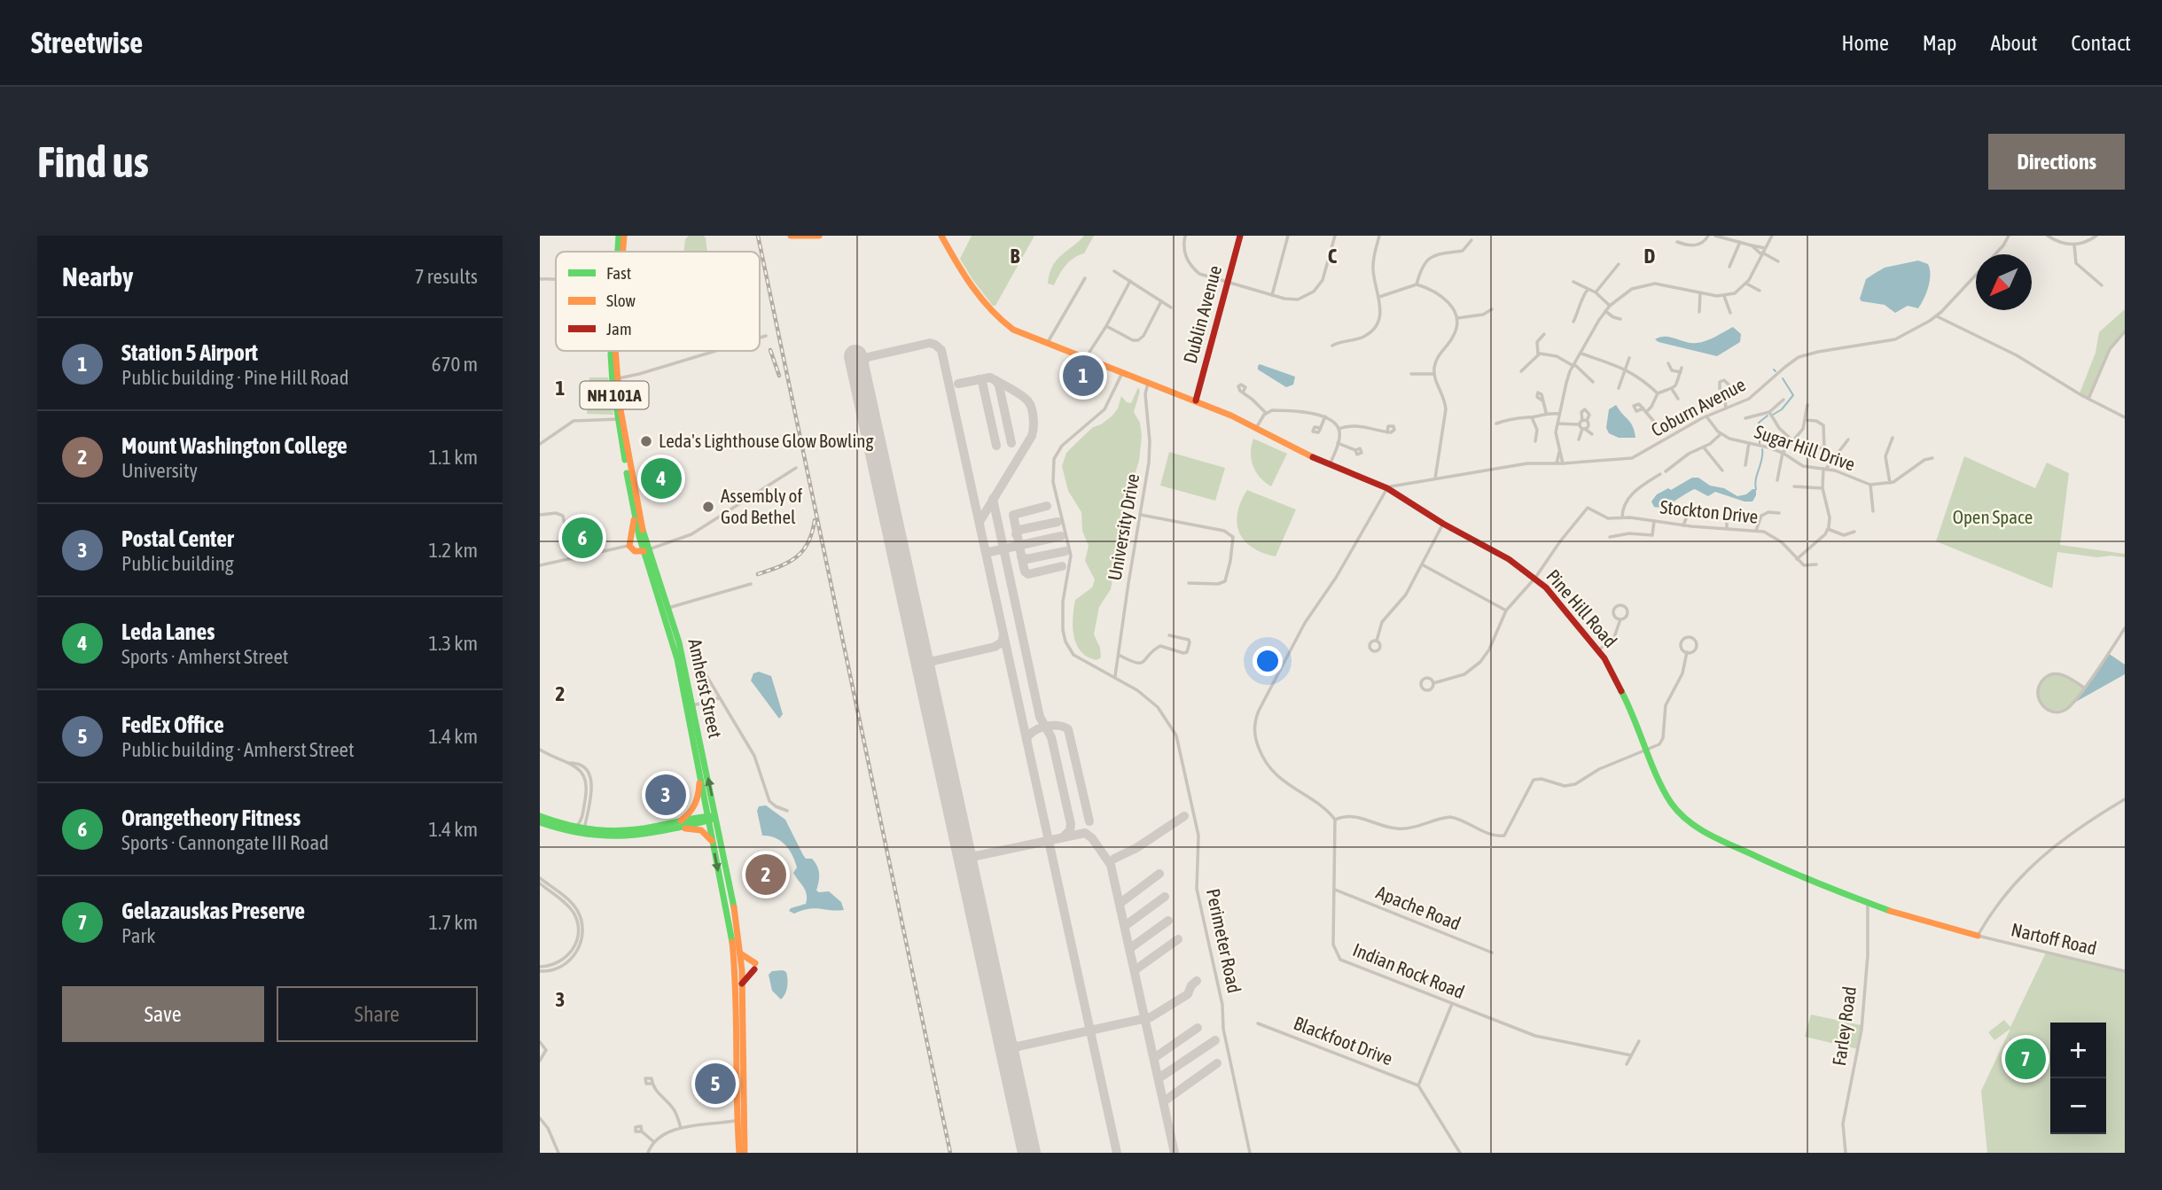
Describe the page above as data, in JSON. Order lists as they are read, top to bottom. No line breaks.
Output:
{"streets":{"main road":["Dublin Avenue","NH 101A","Pine Hill Road","Amherst Street"],"street":["Coburn Avenue","Sugar Hill Drive","Stockton Drive","University Drive","Apache Road","Nartoff Road","Perimeter Road","Indian Rock Road","Farley Road","Blackfoot Drive"]},"crossings":[["Dublin Avenue","Pine Hill Road"],["Coburn Avenue","Pine Hill Road"],["Stockton Drive","Pine Hill Road"],["University Drive","Pine Hill Road"],["University Drive","Perimeter Road"],["Pine Hill Road","Nartoff Road"],["Pine Hill Road","Perimeter Road"],["Pine Hill Road","Farley Road"],["Apache Road","Indian Rock Road"]],"parks":["Open Space"],"places":["Leda's Lighthouse Glow Bowling","Assembly of God Bethel"],"legend":["Fast","Slow","Jam"],"north":"bottom left","page":{"header":"Streetwise","nav":["Home","Map","About","Contact"],"buttons":["Directions",["Save","Share"]],"title":"Find us","heading":["Nearby","7 results"],"list":[{"mark":"1","name":"Station 5 Airport","note":"Public building · Pine Hill Road","value":"670 m"},{"mark":"2","name":"Mount Washington College","note":"University","value":"1.1 km"},{"mark":"3","name":"Postal Center","note":"Public building","value":"1.2 km"},{"mark":"4","name":"Leda Lanes","note":"Sports · Amherst Street","value":"1.3 km"},{"mark":"5","name":"FedEx Office","note":"Public building · Amherst Street","value":"1.4 km"},{"mark":"6","name":"Orangetheory Fitness","note":"Sports · Cannongate III Road","value":"1.4 km"},{"mark":"7","name":"Gelazauskas Preserve","note":"Park","value":"1.7 km"}],"pins":["1","4","6","3","2","7","5"],"map_buttons":["+","−"]},"grid":{"columns":["B","C","D"],"rows":["1","2","3"]}}
